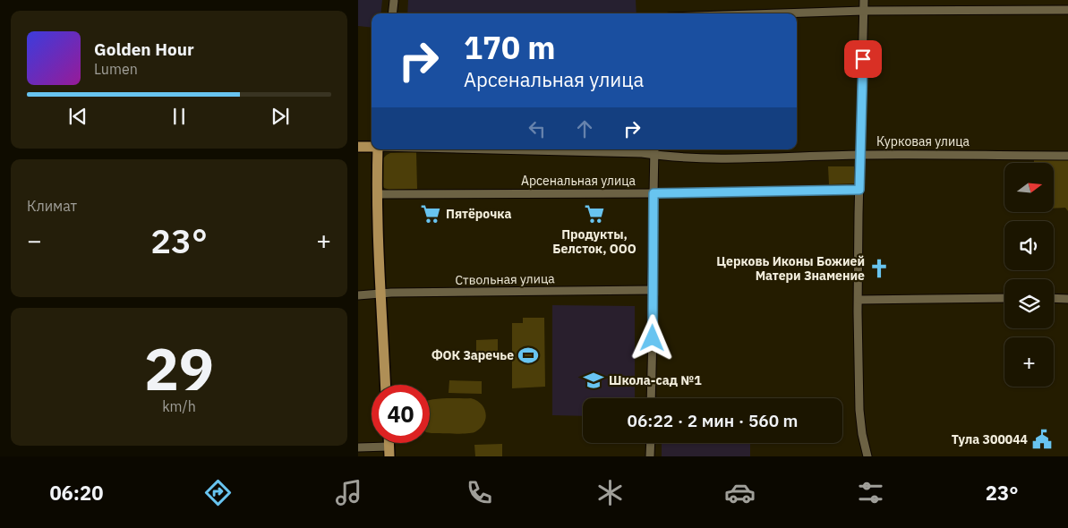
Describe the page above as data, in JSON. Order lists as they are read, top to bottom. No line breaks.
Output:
{"streets":{"main road":["Курковая улица"],"street":["Арсенальная улица","Ствольная улица"]},"places":{"supermarket":["Пятёрочка","Продукты, Белсток, ООО"],"church":["Церковь Иконы Божией Матери Знамение"],"sports":["ФОК Заречье"],"school or university":["Школа-сад №1"],"public building":["Тула 300044"]},"north":"right","page":{"turn":["170 m","Арсенальная улица"],"song":["Golden Hour","Lumen"],"tile":["Климат",["29","km/h"]],"map_buttons":"+","heat":["−","23°","+"],"limit":"40","trip":"06:22 · 2 мин · 560 m","tabs":["06:20","23°"]}}
